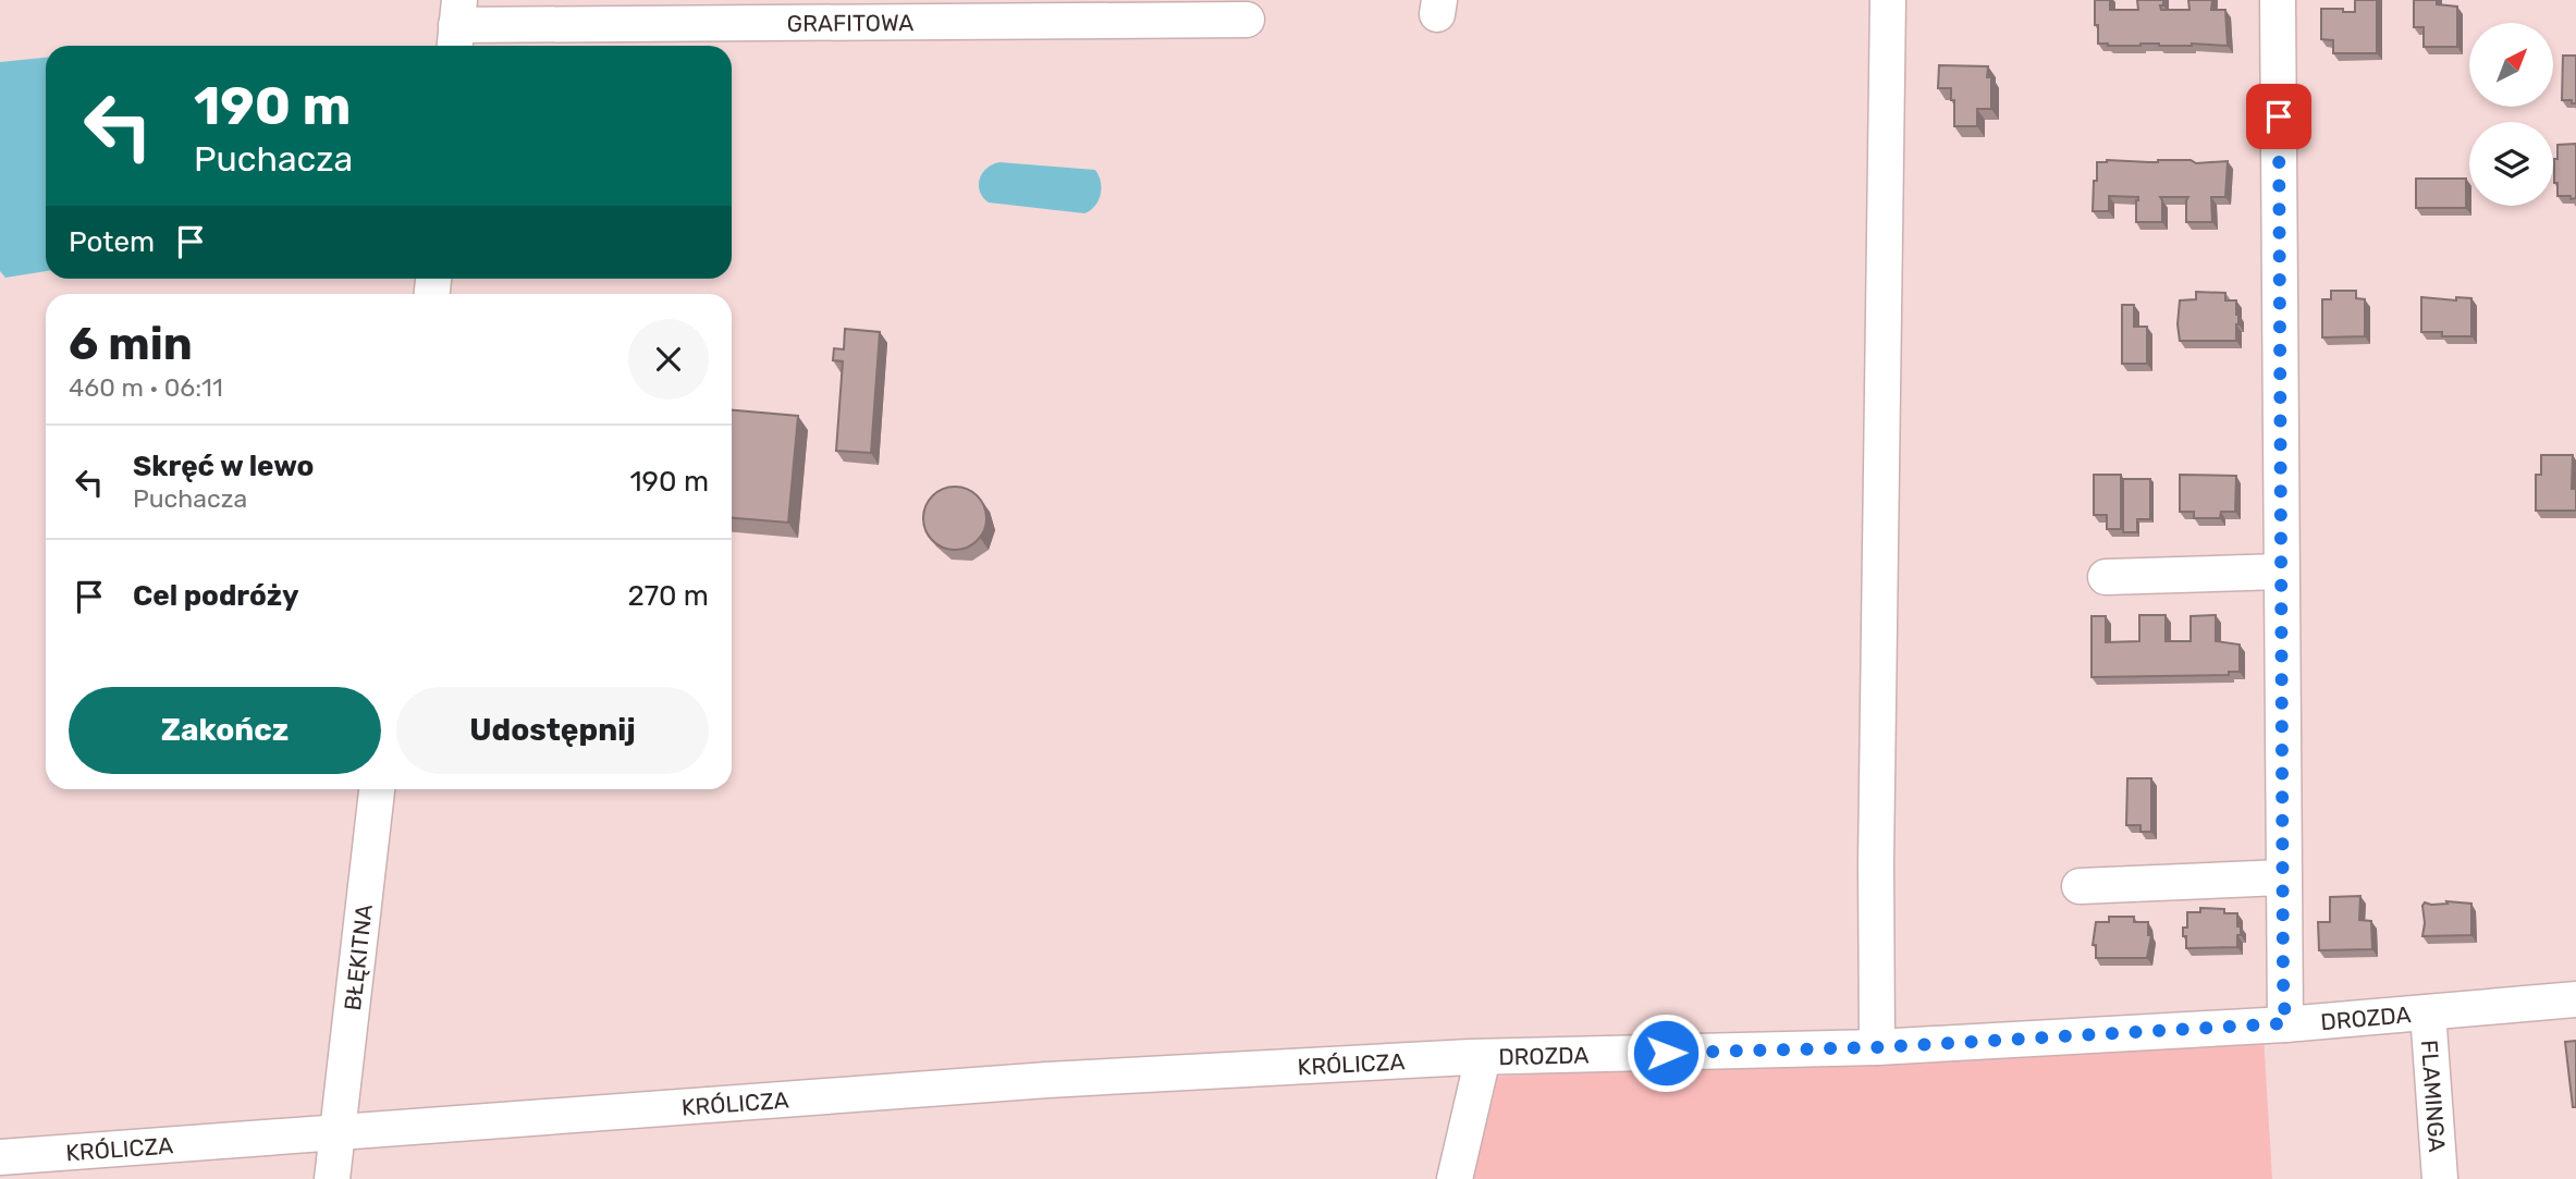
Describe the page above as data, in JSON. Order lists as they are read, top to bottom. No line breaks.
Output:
{"streets":{"street":["GRAFITOWA","BŁĘKITNA","DROZDA","KRÓLICZA","FLAMINGA"]},"crossings":[["BŁĘKITNA","KRÓLICZA"],["DROZDA","KRÓLICZA"],["DROZDA","FLAMINGA"]],"north":"top right","page":{"turn":["190 m","Puchacza"],"then":"Potem","heading":["6 min","460 m · 06:11"],"list":[{"name":"Skręć w lewo","note":"Puchacza","value":"190 m"},{"name":"Cel podróży","value":"270 m"}],"buttons":["Zakończ","Udostępnij"]}}
